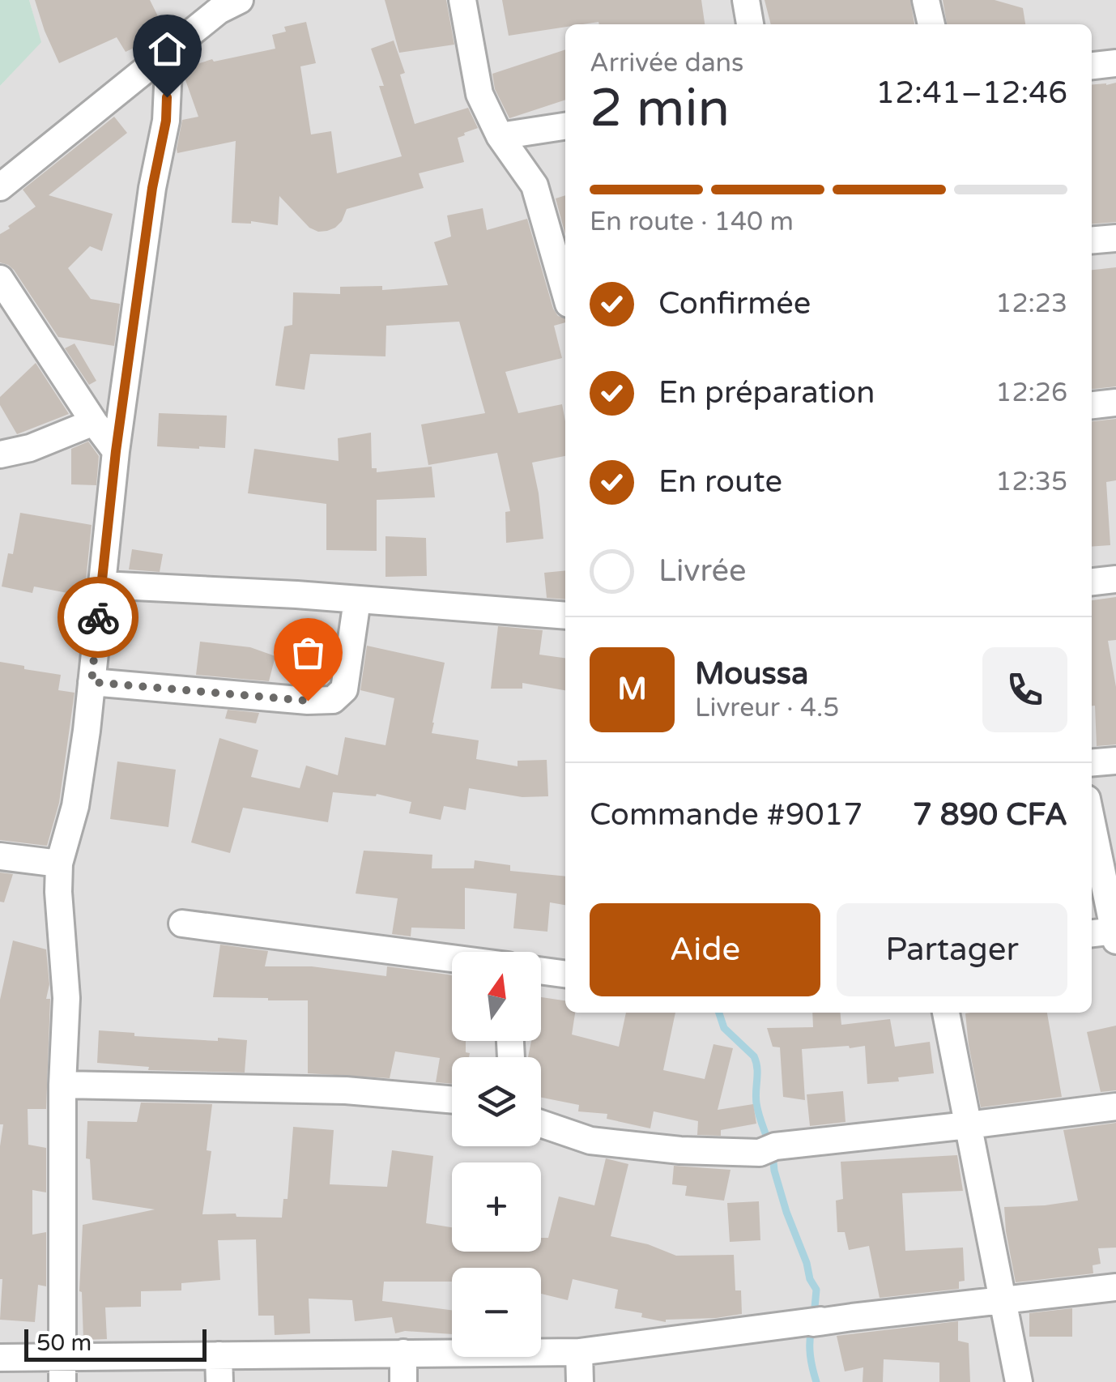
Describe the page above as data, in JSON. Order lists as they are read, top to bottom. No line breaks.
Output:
{"scale_bar":"50 m","north":"top","page":{"heading":["2 min","Arrivée dans","12:41–12:46"],"panel":["Moussa","Livreur · 4.5","Commande #9017","7 890 CFA"],"bar":"En route · 140 m","list":[["Confirmée","12:23"],["En préparation","12:26"],["En route","12:35"],"Livrée"],"round":"M","buttons":["Aide","Partager"],"map_buttons":["+","−"],"scale":"50 m"}}
